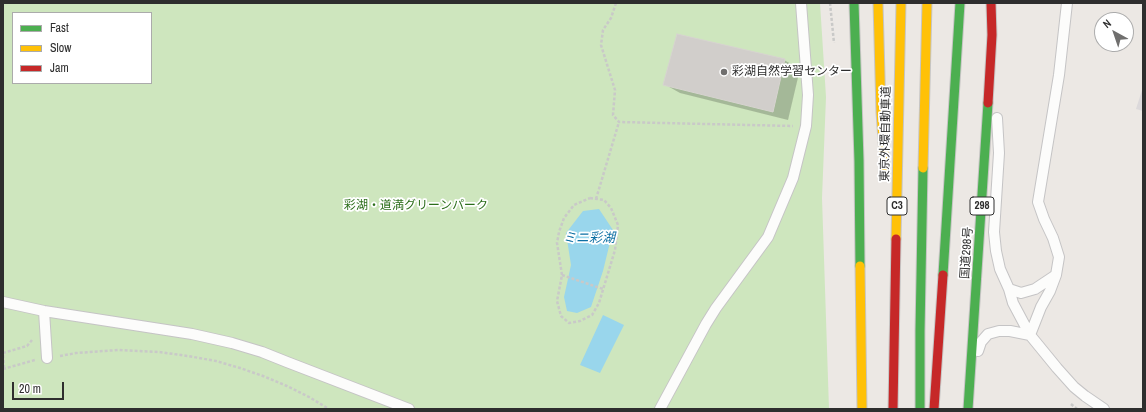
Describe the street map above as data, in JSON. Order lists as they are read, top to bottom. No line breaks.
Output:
{"streets":{"highway":["東京外環自動車道","C3","298","国道298号"]},"water":["ミニ彩湖"],"parks":["彩湖・道満グリーンパーク"],"places":["彩湖自然学習センター"],"legend":["Fast","Slow","Jam"],"scale_bar":"20 m","north":"top left"}
